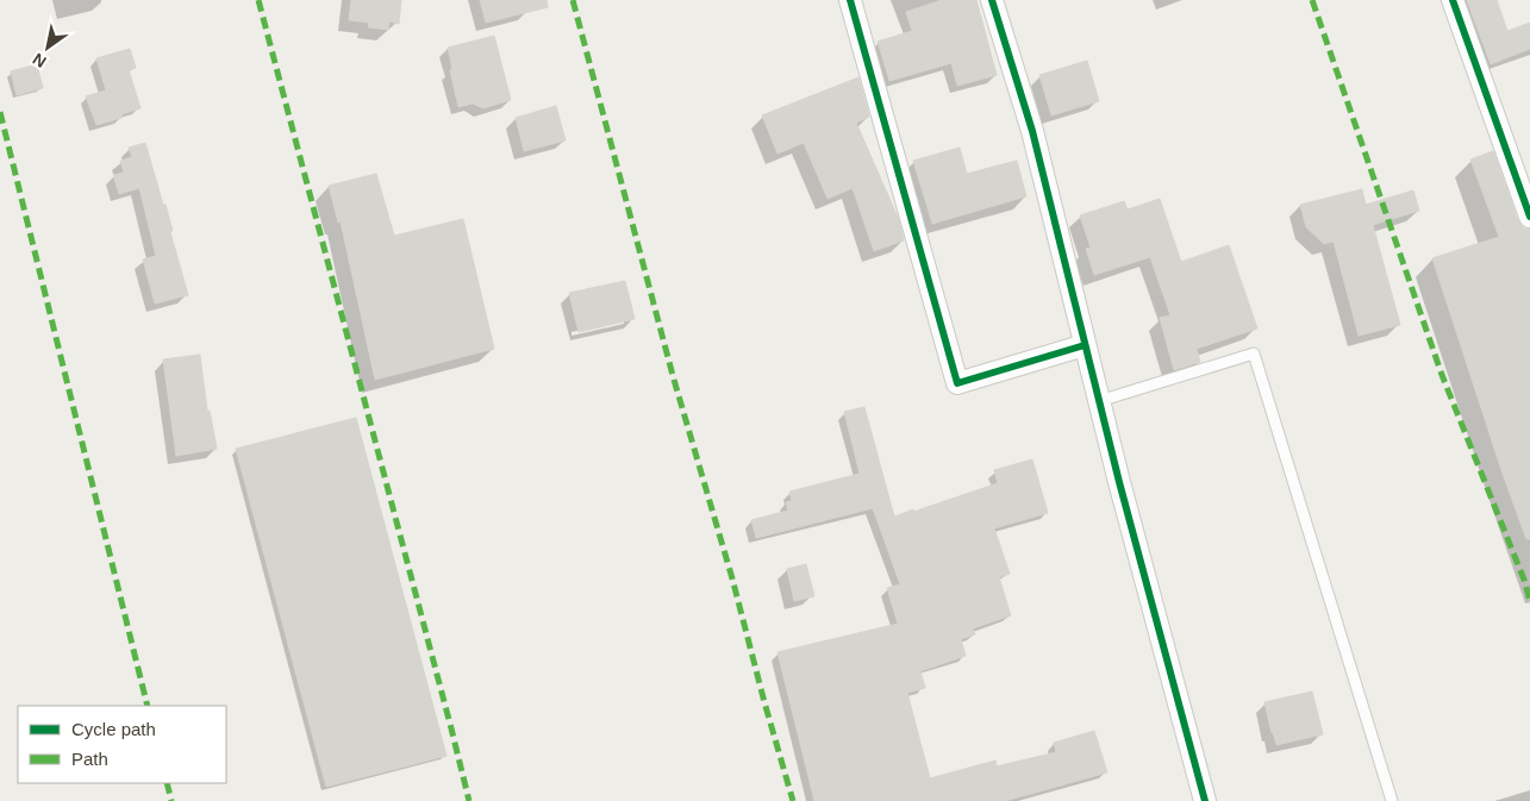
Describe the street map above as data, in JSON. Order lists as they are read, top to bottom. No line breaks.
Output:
{"legend":["Cycle path","Path"],"north":"bottom left"}
